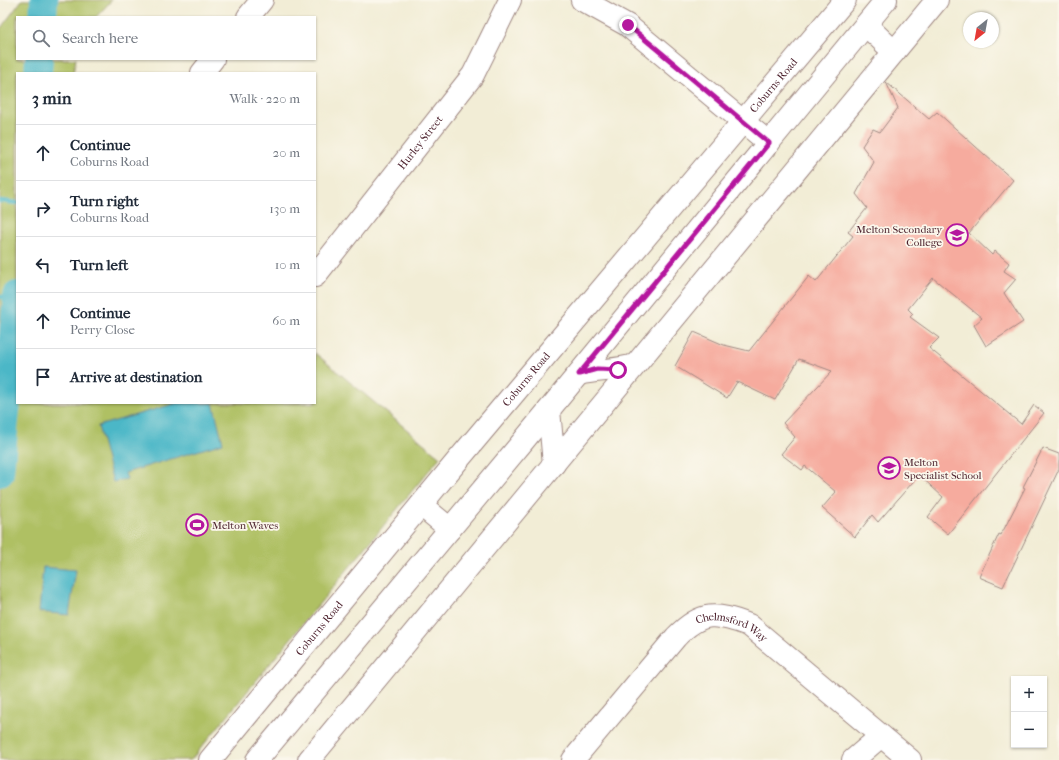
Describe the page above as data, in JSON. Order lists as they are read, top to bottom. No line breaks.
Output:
{"streets":{"street":["Coburns Road","Hurley Street","Chelmsford Way"]},"places":{"school or university":["Melton Secondary College","Melton Specialist School"],"sports":["Melton Waves"]},"north":"bottom left","page":{"search":"Search here","heading":["3 min","Walk · 220 m"],"list":[["Continue","Coburns Road","20 m"],["Turn right","Coburns Road","130 m"],["Turn left","10 m"],["Continue","Perry Close","60 m"],"Arrive at destination"],"map_buttons":["+","−"]}}
